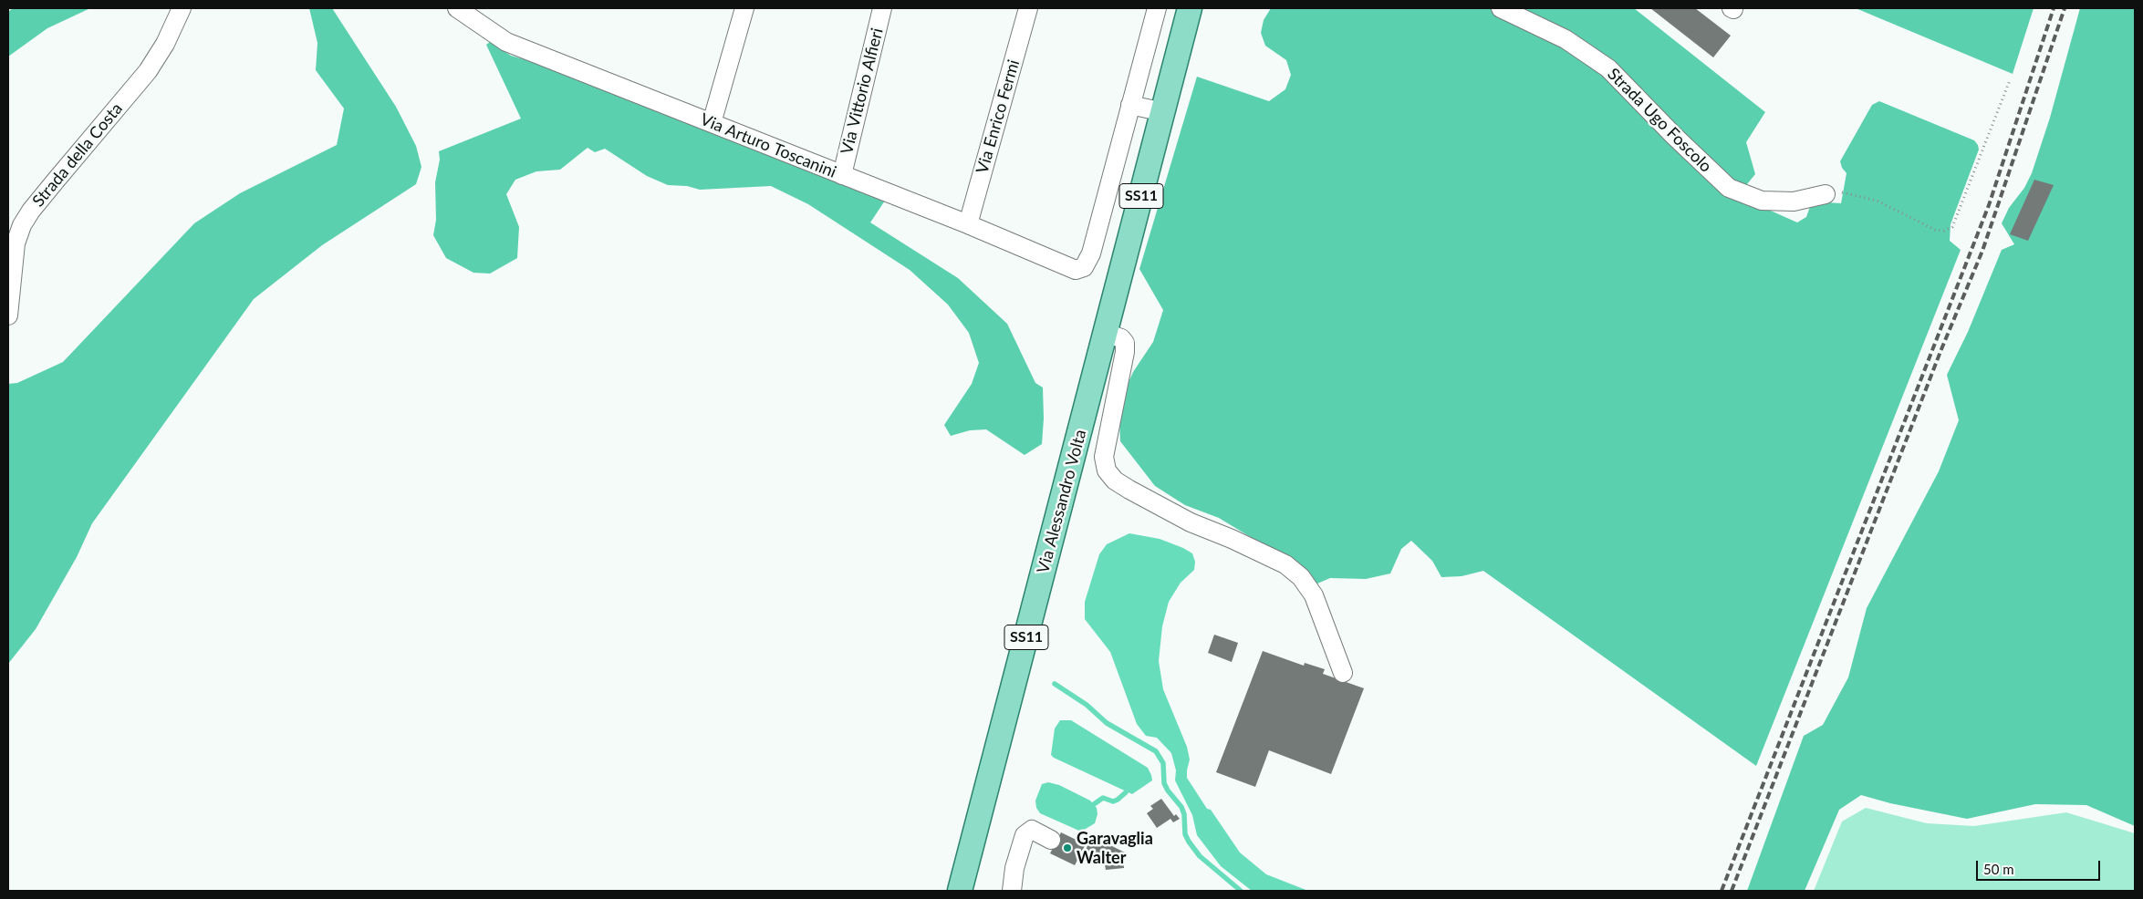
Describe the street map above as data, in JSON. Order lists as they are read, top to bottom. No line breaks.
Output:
{"streets":{"main road":["SS11","Via Alessandro Volta"],"street":["Via Vittorio Alfieri","Via Enrico Fermi","Strada Ugo Foscolo","Via Arturo Toscanini","Strada della Costa"]},"crossings":[["Via Vittorio Alfieri","Via Arturo Toscanini"],["Via Enrico Fermi","Via Arturo Toscanini"]],"places":["Garavaglia Walter"],"scale_bar":"50 m"}
